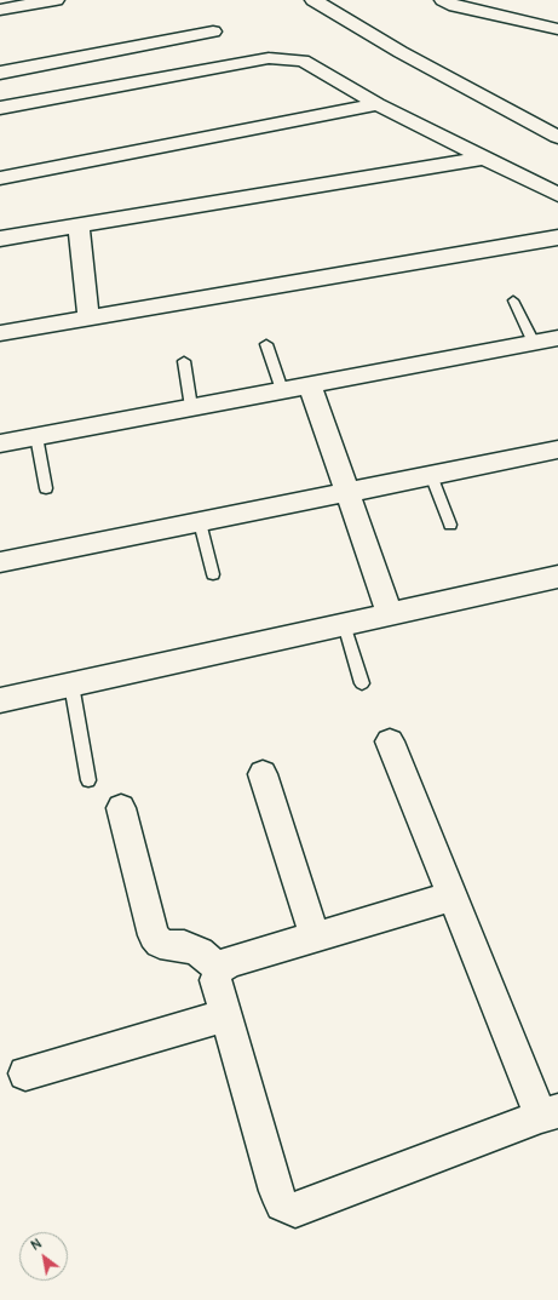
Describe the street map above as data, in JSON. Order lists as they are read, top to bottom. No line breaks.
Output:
{"north":"top left"}
